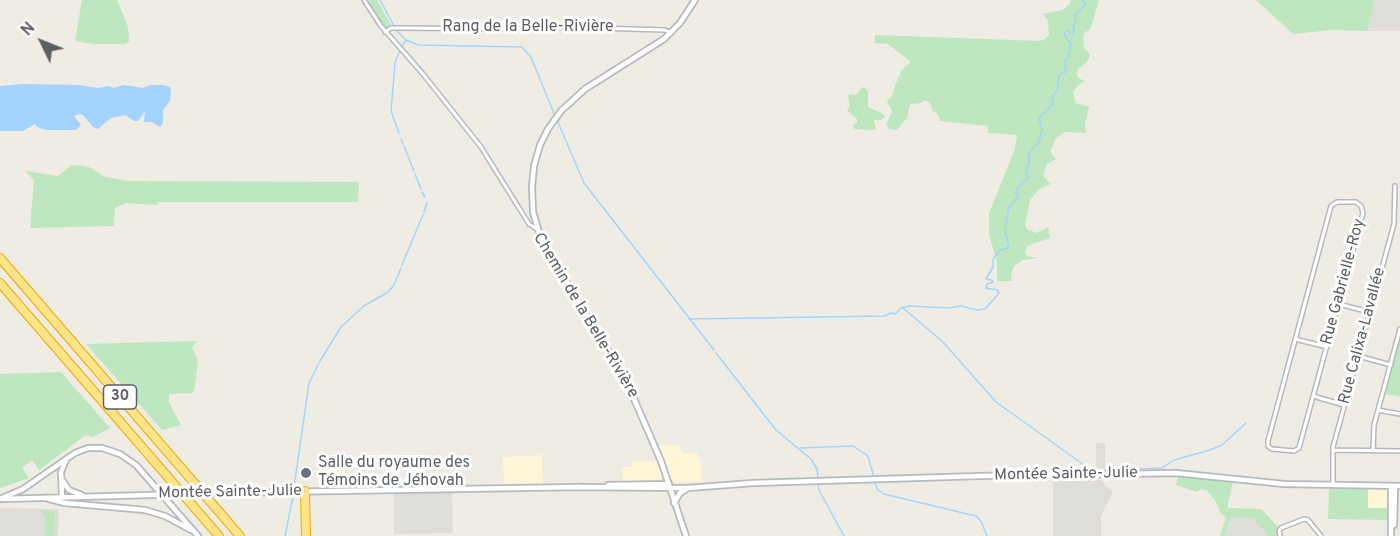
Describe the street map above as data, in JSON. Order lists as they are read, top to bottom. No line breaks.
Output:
{"streets":{"highway":["30"],"main road":["Chemin de la Belle-Rivière","Montée Sainte-Julie"],"street":["Rang de la Belle-Rivière","Rue Gabrielle-Roy","Rue Calixa-Lavallée"]},"crossings":[["Rang de la Belle-Rivière","Chemin de la Belle-Rivière"],["Chemin de la Belle-Rivière","Montée Sainte-Julie"],["Rue Calixa-Lavallée","Montée Sainte-Julie"]],"places":["Salle du royaume des Témoins de Jéhovah"],"north":"top left"}
